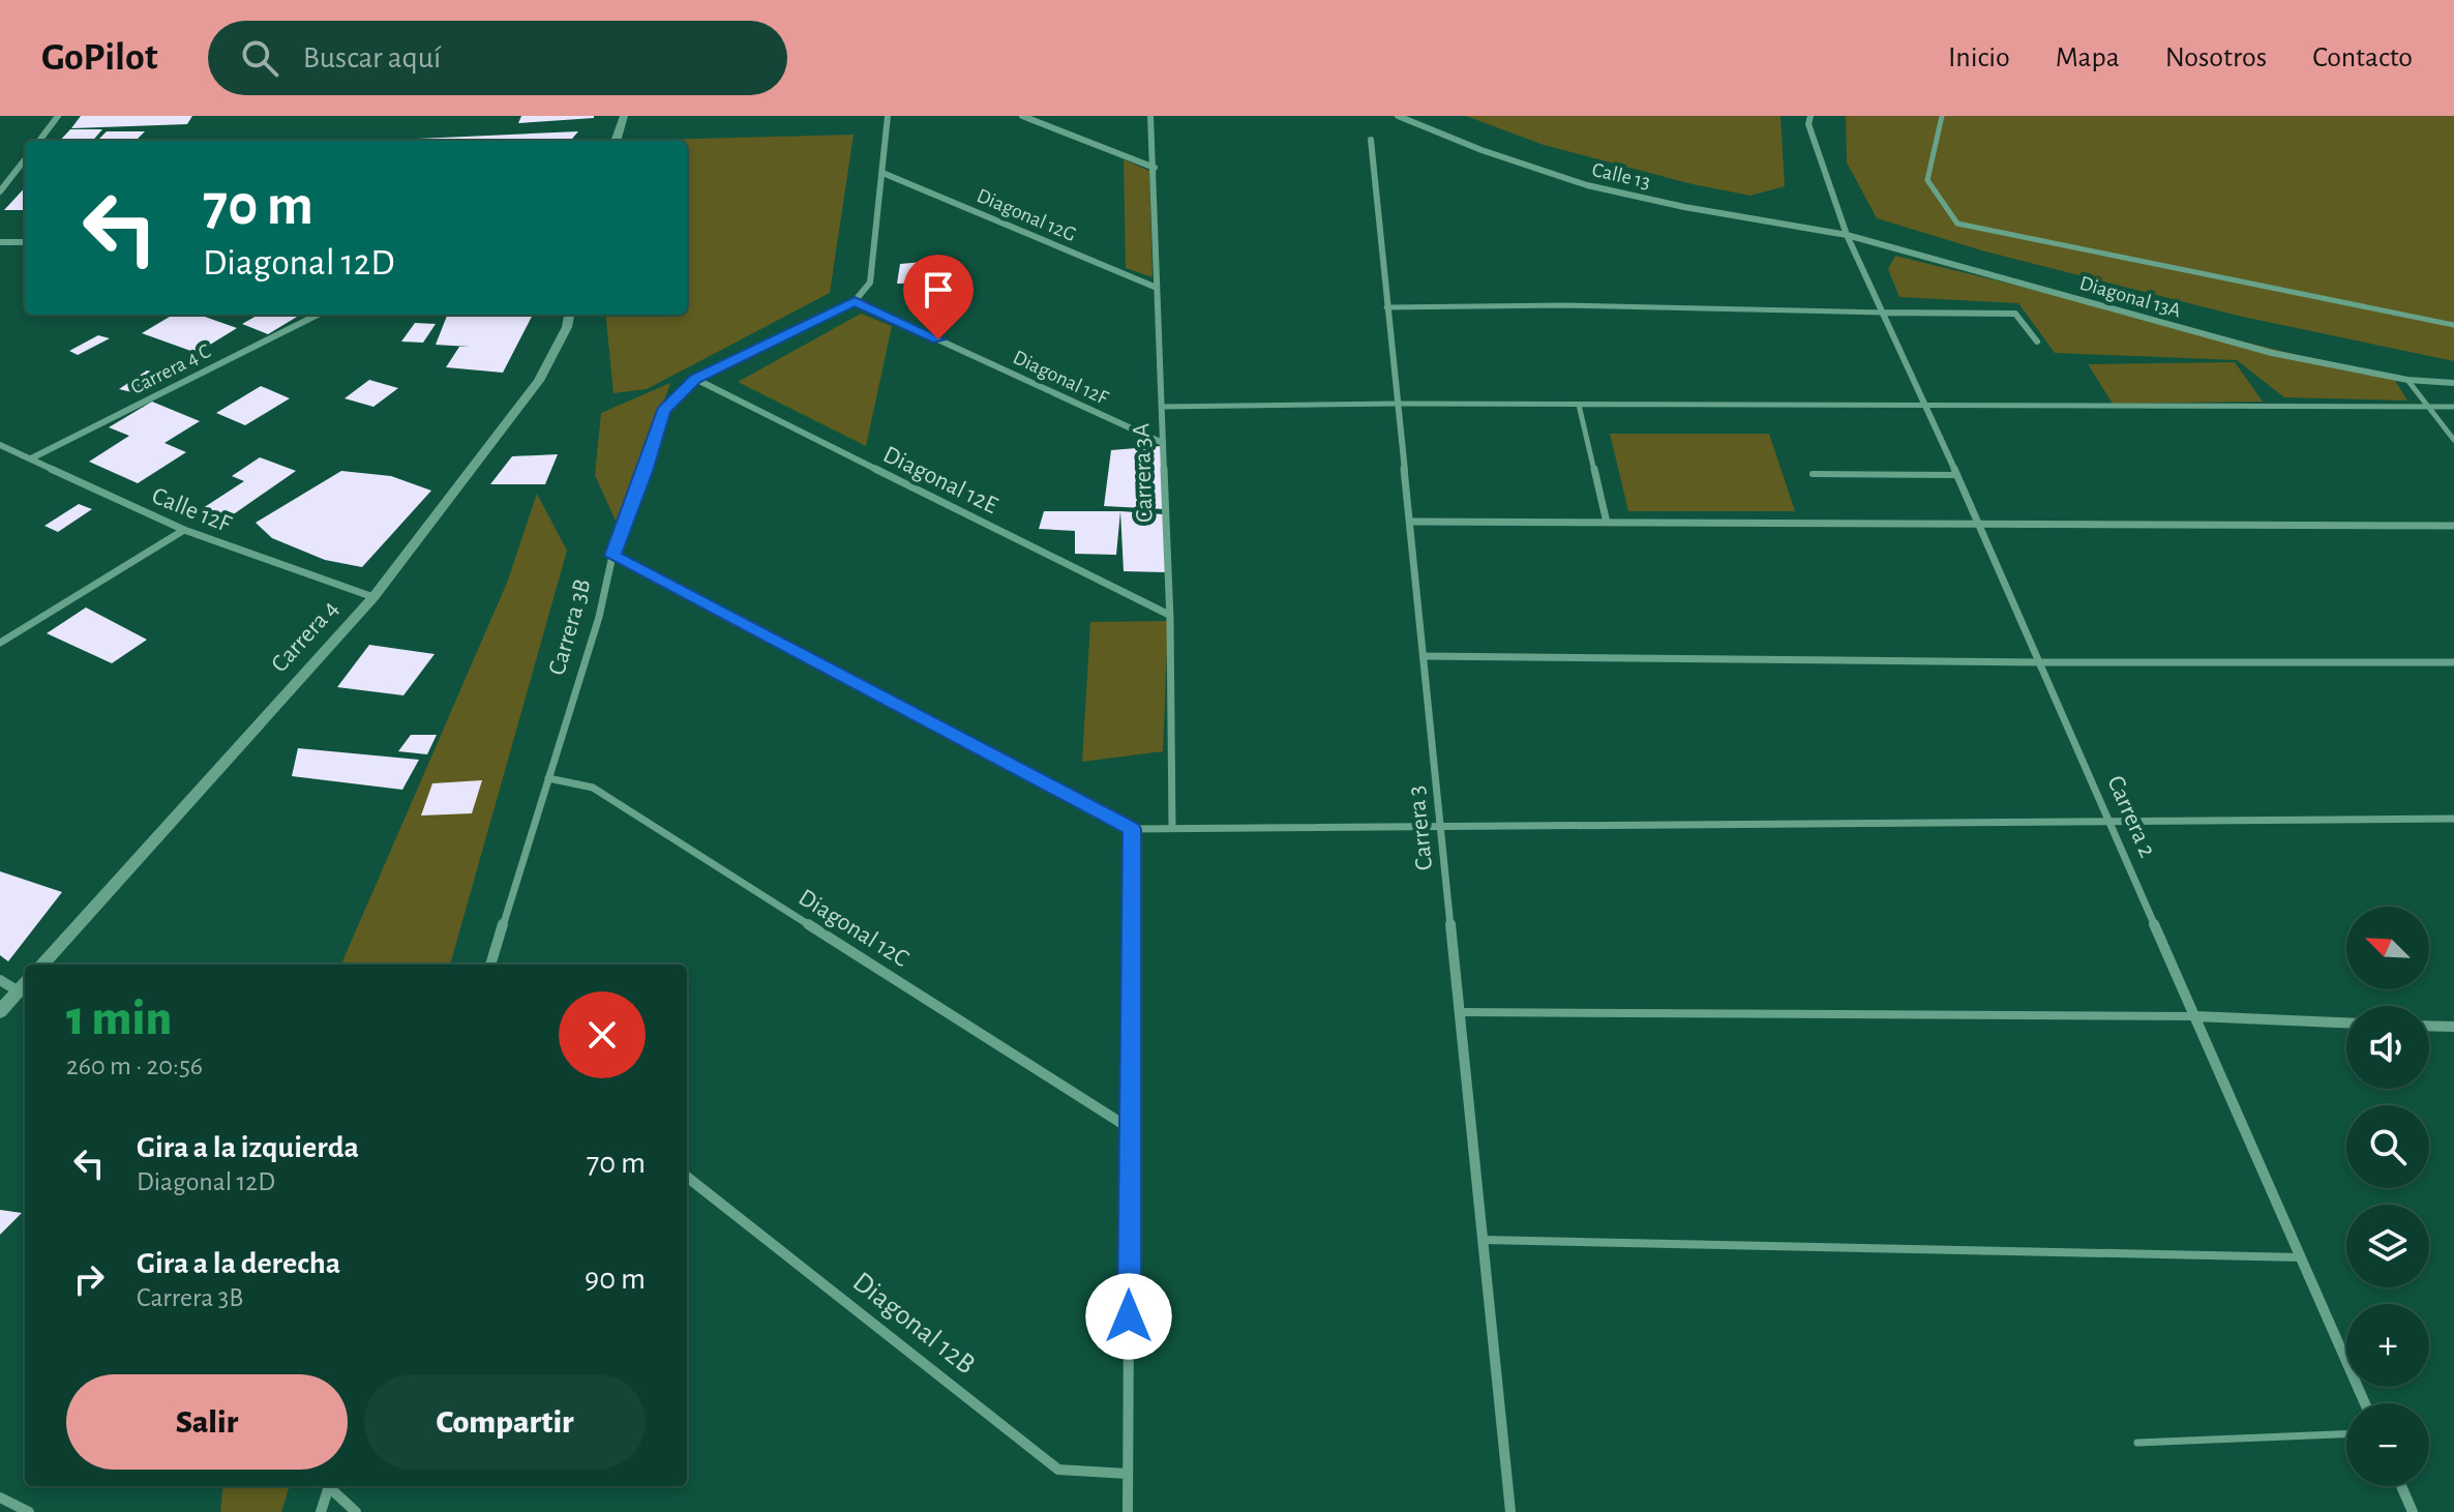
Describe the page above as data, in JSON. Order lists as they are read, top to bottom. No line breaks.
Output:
{"streets":{"street":["Calle 13","Diagonal 12G","Diagonal 13A","Carrera 4 C","Diagonal 12F","Carrera 3A","Diagonal 12E","Calle 12F","Carrera 3B","Carrera 4","Carrera 2","Carrera 3","Diagonal 12C","Diagonal 12B"]},"crossings":[["Calle 13","Diagonal 13A"],["Calle 13","Carrera 2"],["Diagonal 12G","Carrera 3A"],["Diagonal 13A","Carrera 2"],["Carrera 4 C","Calle 12F"],["Diagonal 12F","Carrera 3A"],["Diagonal 12F","Carrera 3B"],["Carrera 3A","Diagonal 12E"],["Diagonal 12E","Carrera 3B"],["Calle 12F","Carrera 4"],["Carrera 3B","Diagonal 12C"]],"north":"top left","page":{"header":"GoPilot","search":"Buscar aquí","nav":["Inicio","Mapa","Nosotros","Contacto"],"turn":["70 m","Diagonal 12D"],"map_buttons":["+","−"],"heading":["1 min","260 m · 20:56"],"list":[{"name":"Gira a la izquierda","note":"Diagonal 12D","value":"70 m"},{"name":"Gira a la derecha","note":"Carrera 3B","value":"90 m"}],"buttons":["Salir","Compartir"]}}
